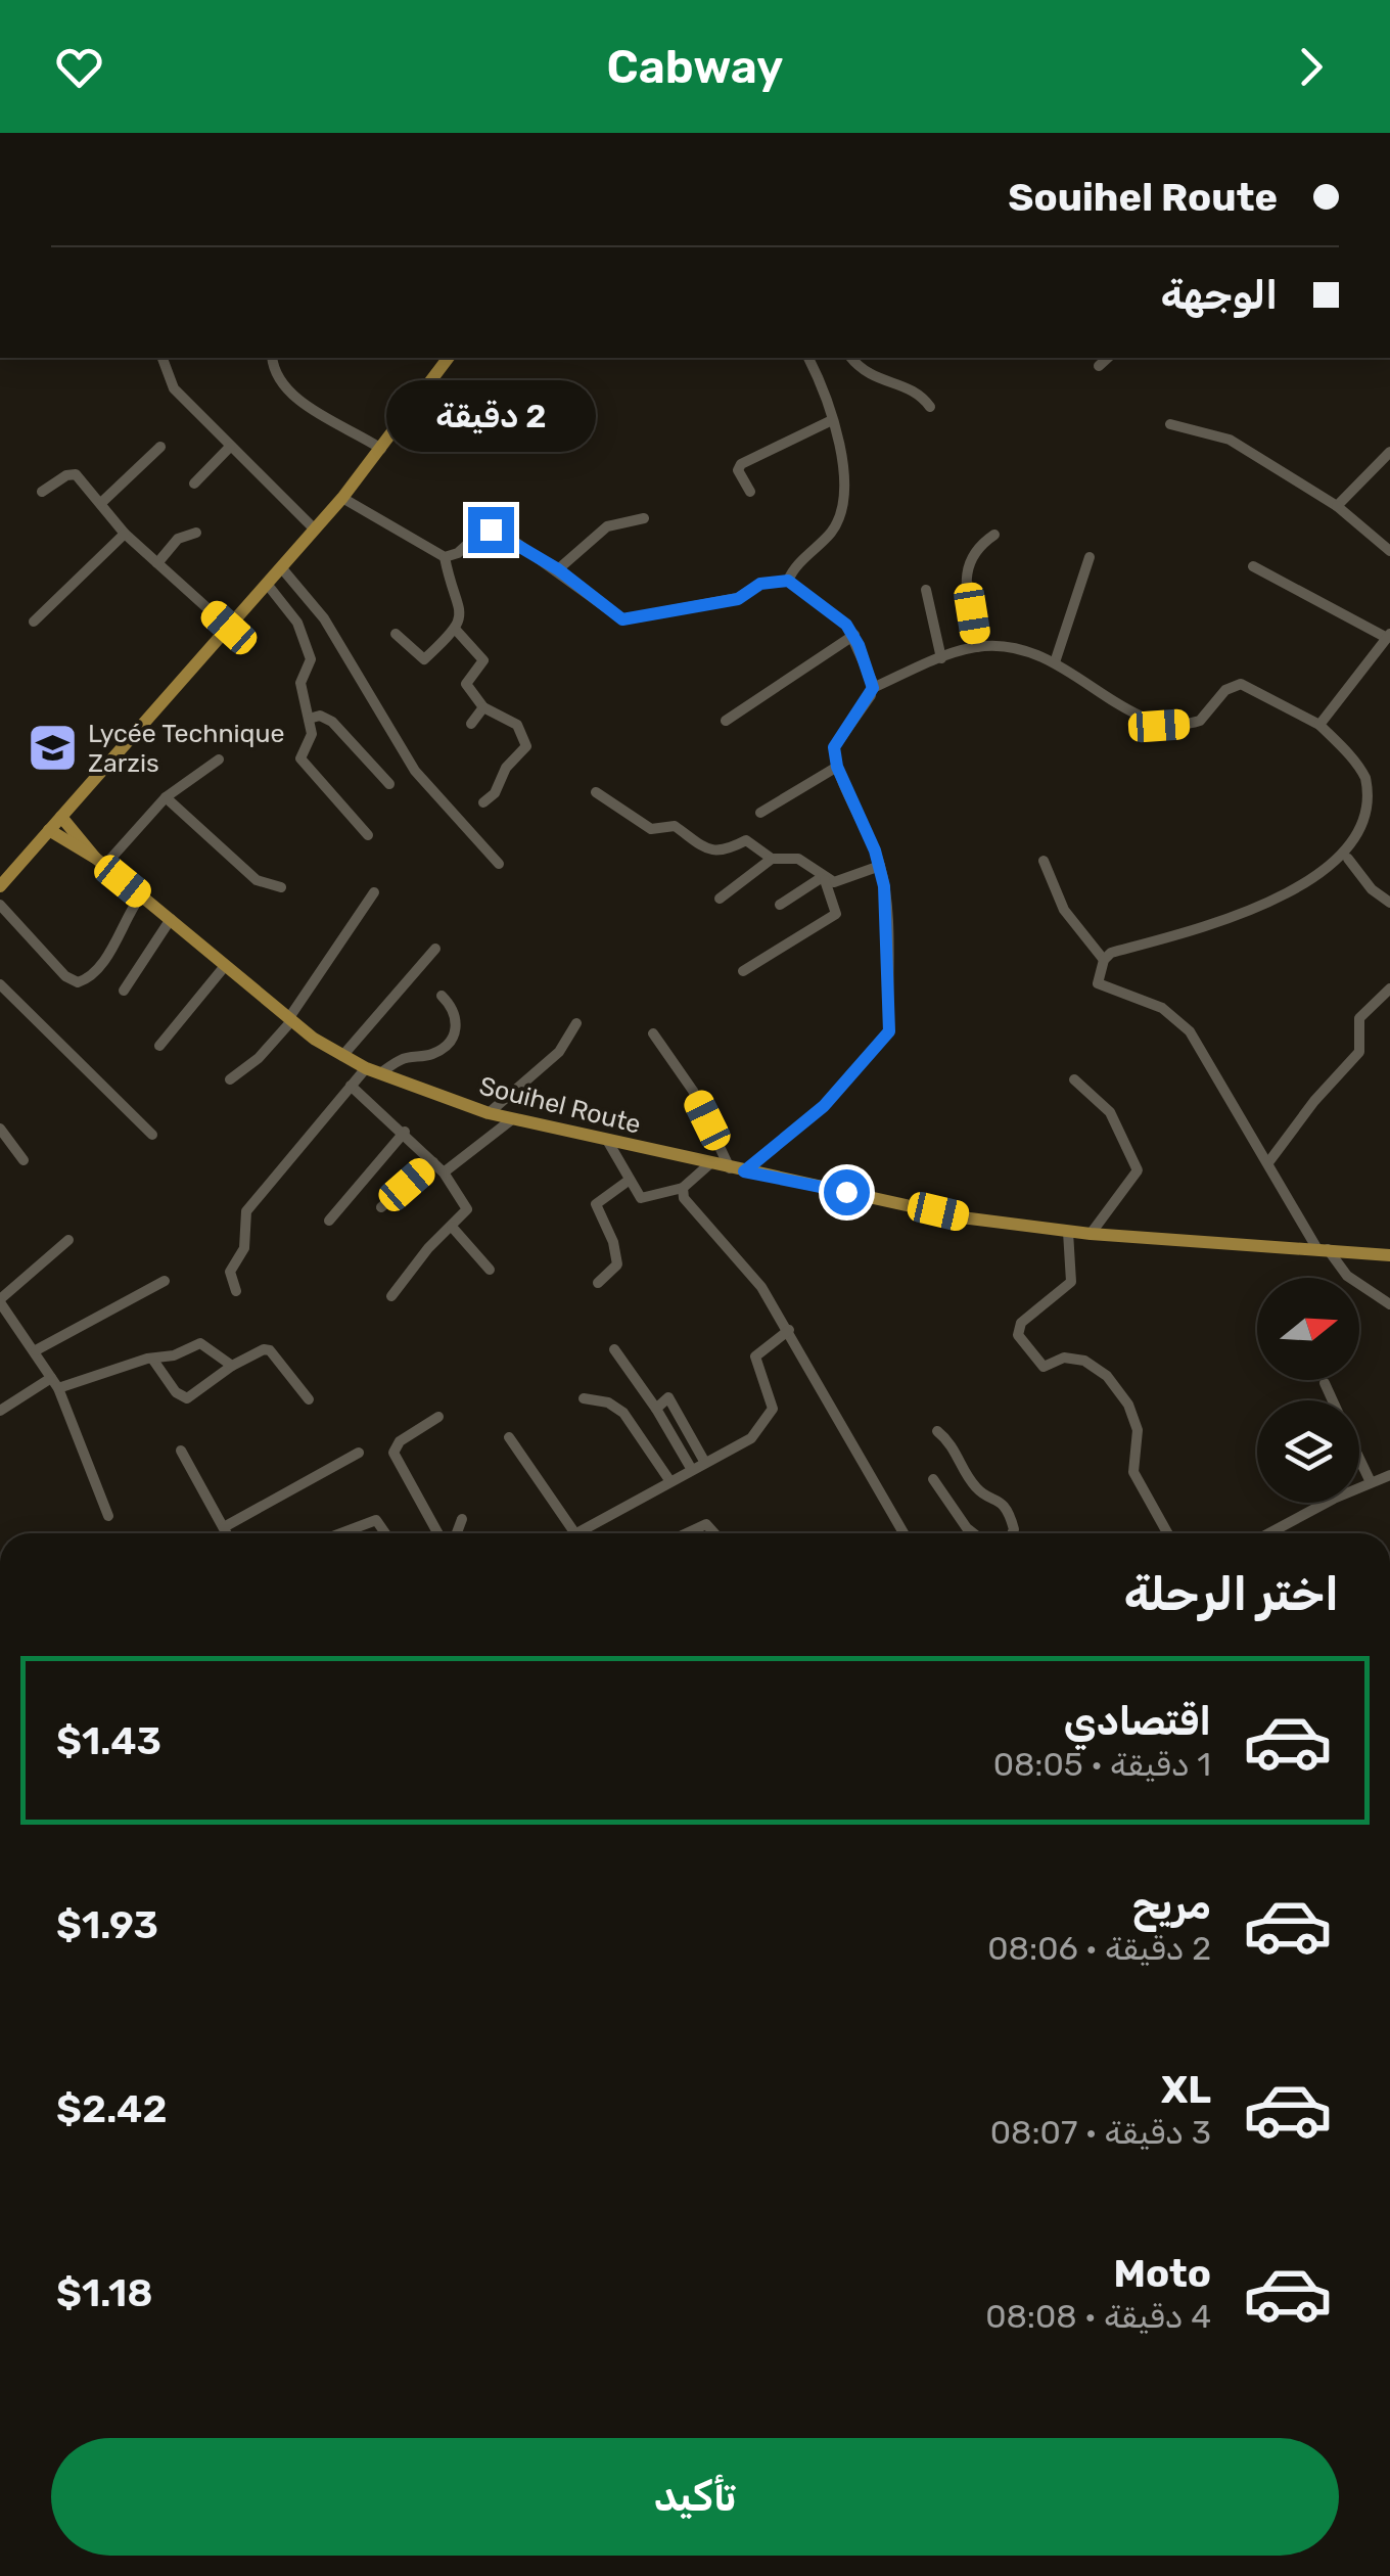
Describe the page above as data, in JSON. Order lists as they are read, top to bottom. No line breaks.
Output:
{"streets":{"main road":["Souihel Route"]},"places":{"school or university":["Lycée Technique Zarzis"]},"north":"right","page":{"header":"Cabway","banner":["Souihel Route","الوجهة"],"bubble":"2 دقيقة","heading":"اختر الرحلة","list":[{"name":"اقتصادي","note":"1 دقيقة · 08:05","value":"$1.43"},{"name":"مريح","note":"2 دقيقة · 08:06","value":"$1.93"},{"name":"XL","note":"3 دقيقة · 08:07","value":"$2.42"},{"name":"Moto","note":"4 دقيقة · 08:08","value":"$1.18"}],"buttons":"تأكيد"}}
